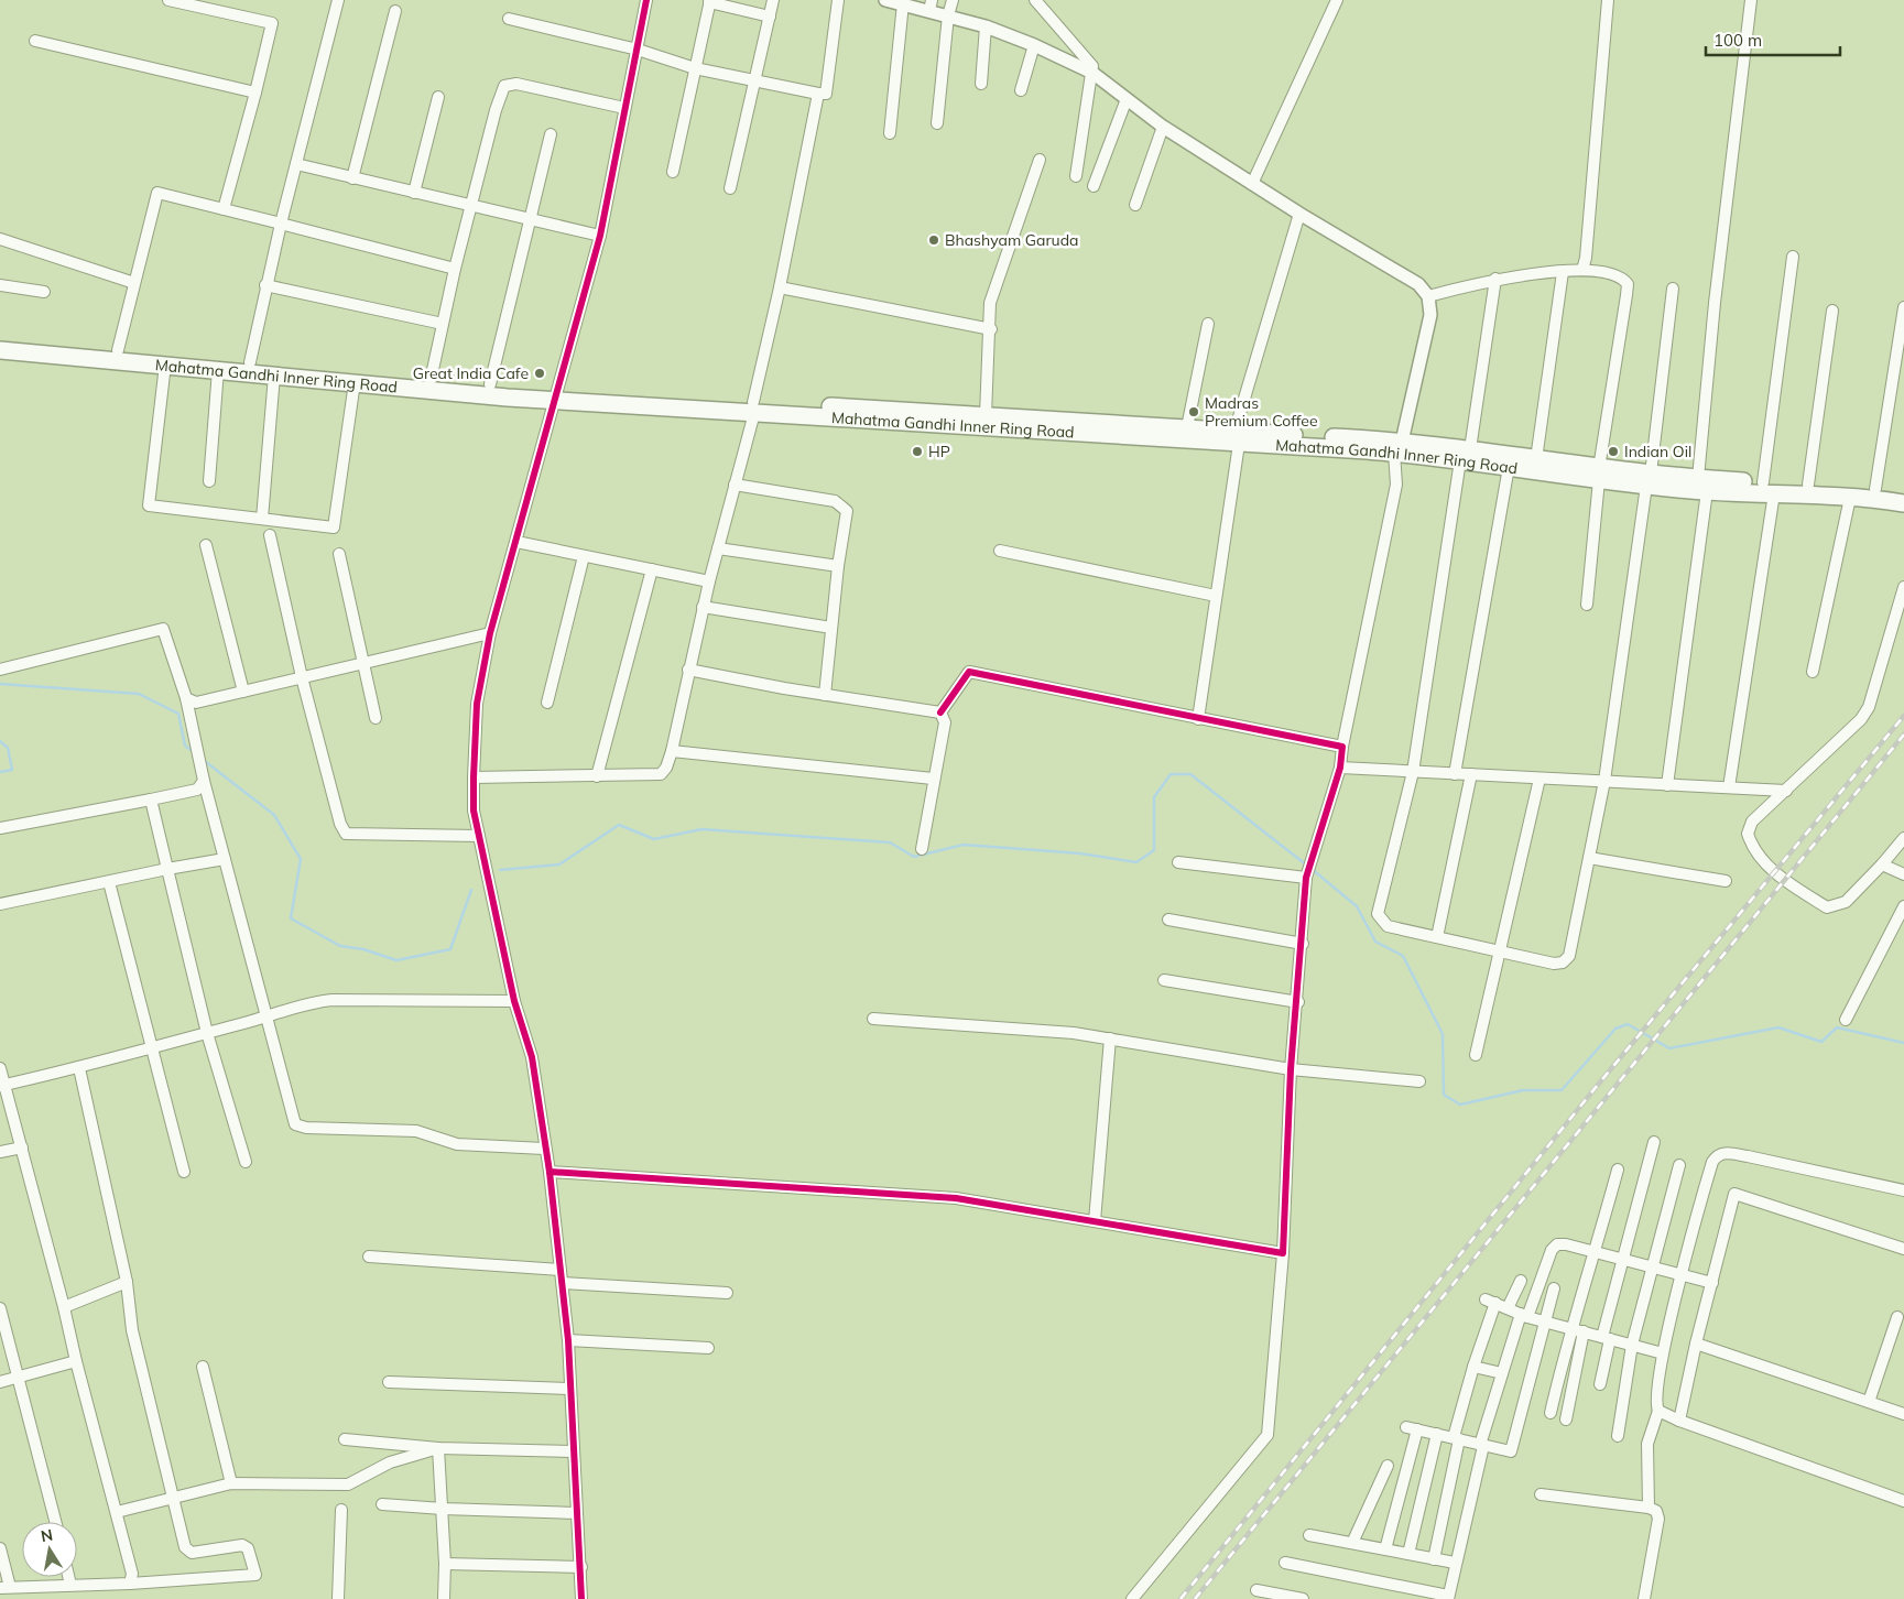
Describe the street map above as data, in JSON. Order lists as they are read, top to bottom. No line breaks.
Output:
{"streets":{"main road":["Mahatma Gandhi Inner Ring Road"]},"places":["Bhashyam Garuda","Great India Cafe","Madras Premium Coffee","HP","Indian Oil"],"scale_bar":"100 m","north":"top"}
